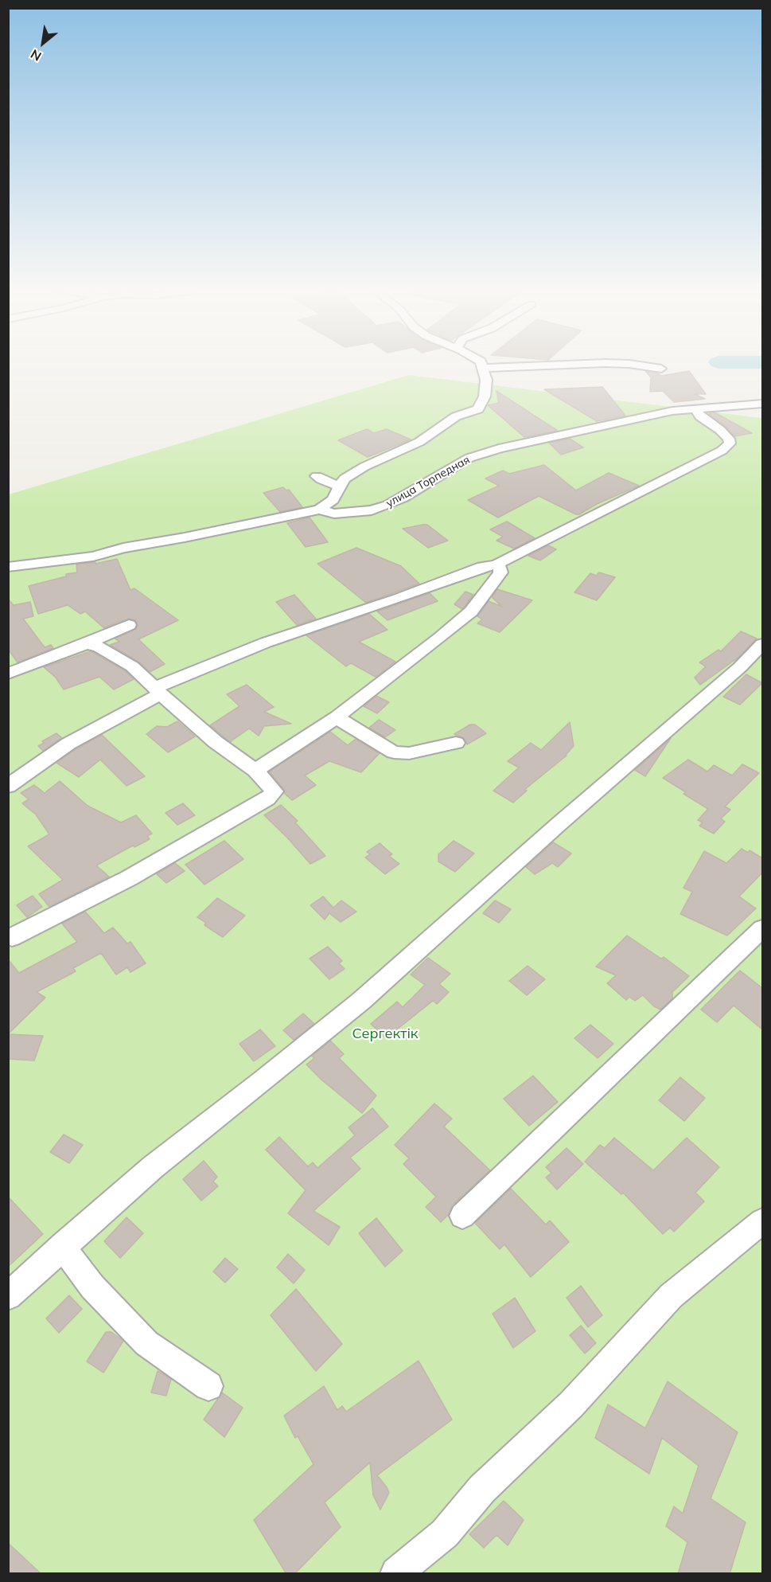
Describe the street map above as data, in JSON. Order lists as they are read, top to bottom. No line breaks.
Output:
{"streets":{"street":["улица Торпедная"]},"parks":["Сергектік"],"north":"bottom left"}
